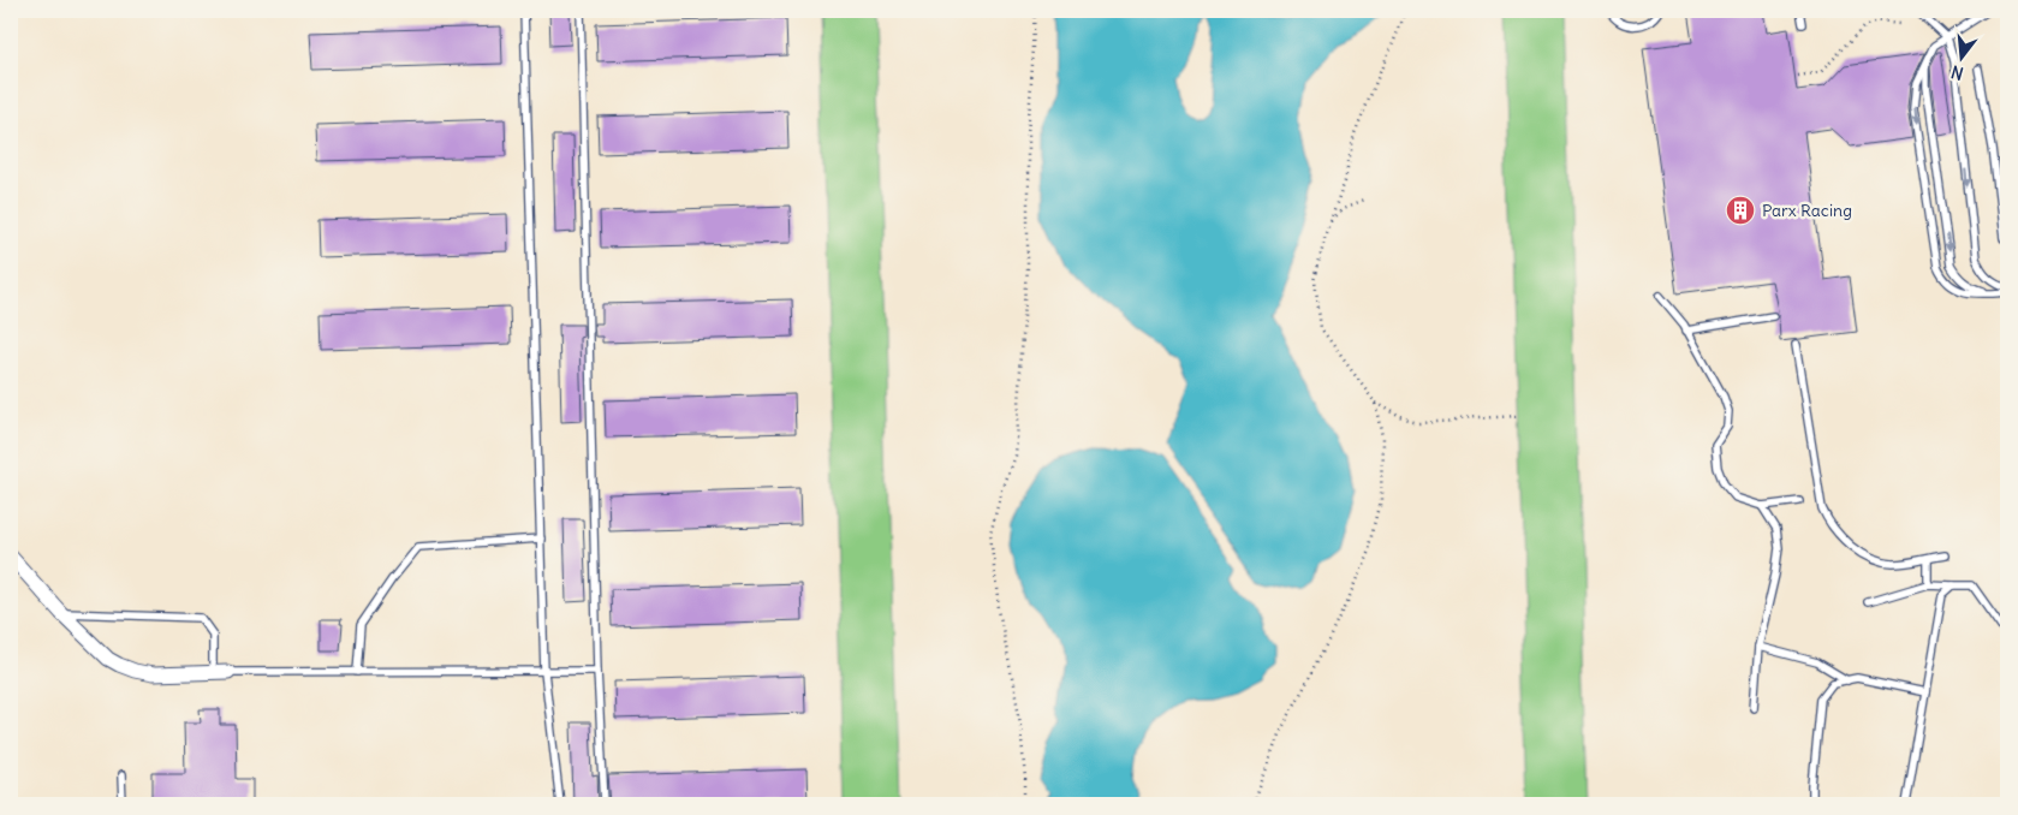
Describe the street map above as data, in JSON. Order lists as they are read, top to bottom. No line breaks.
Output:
{"places":{"building":["Parx Racing"]},"north":"bottom"}
